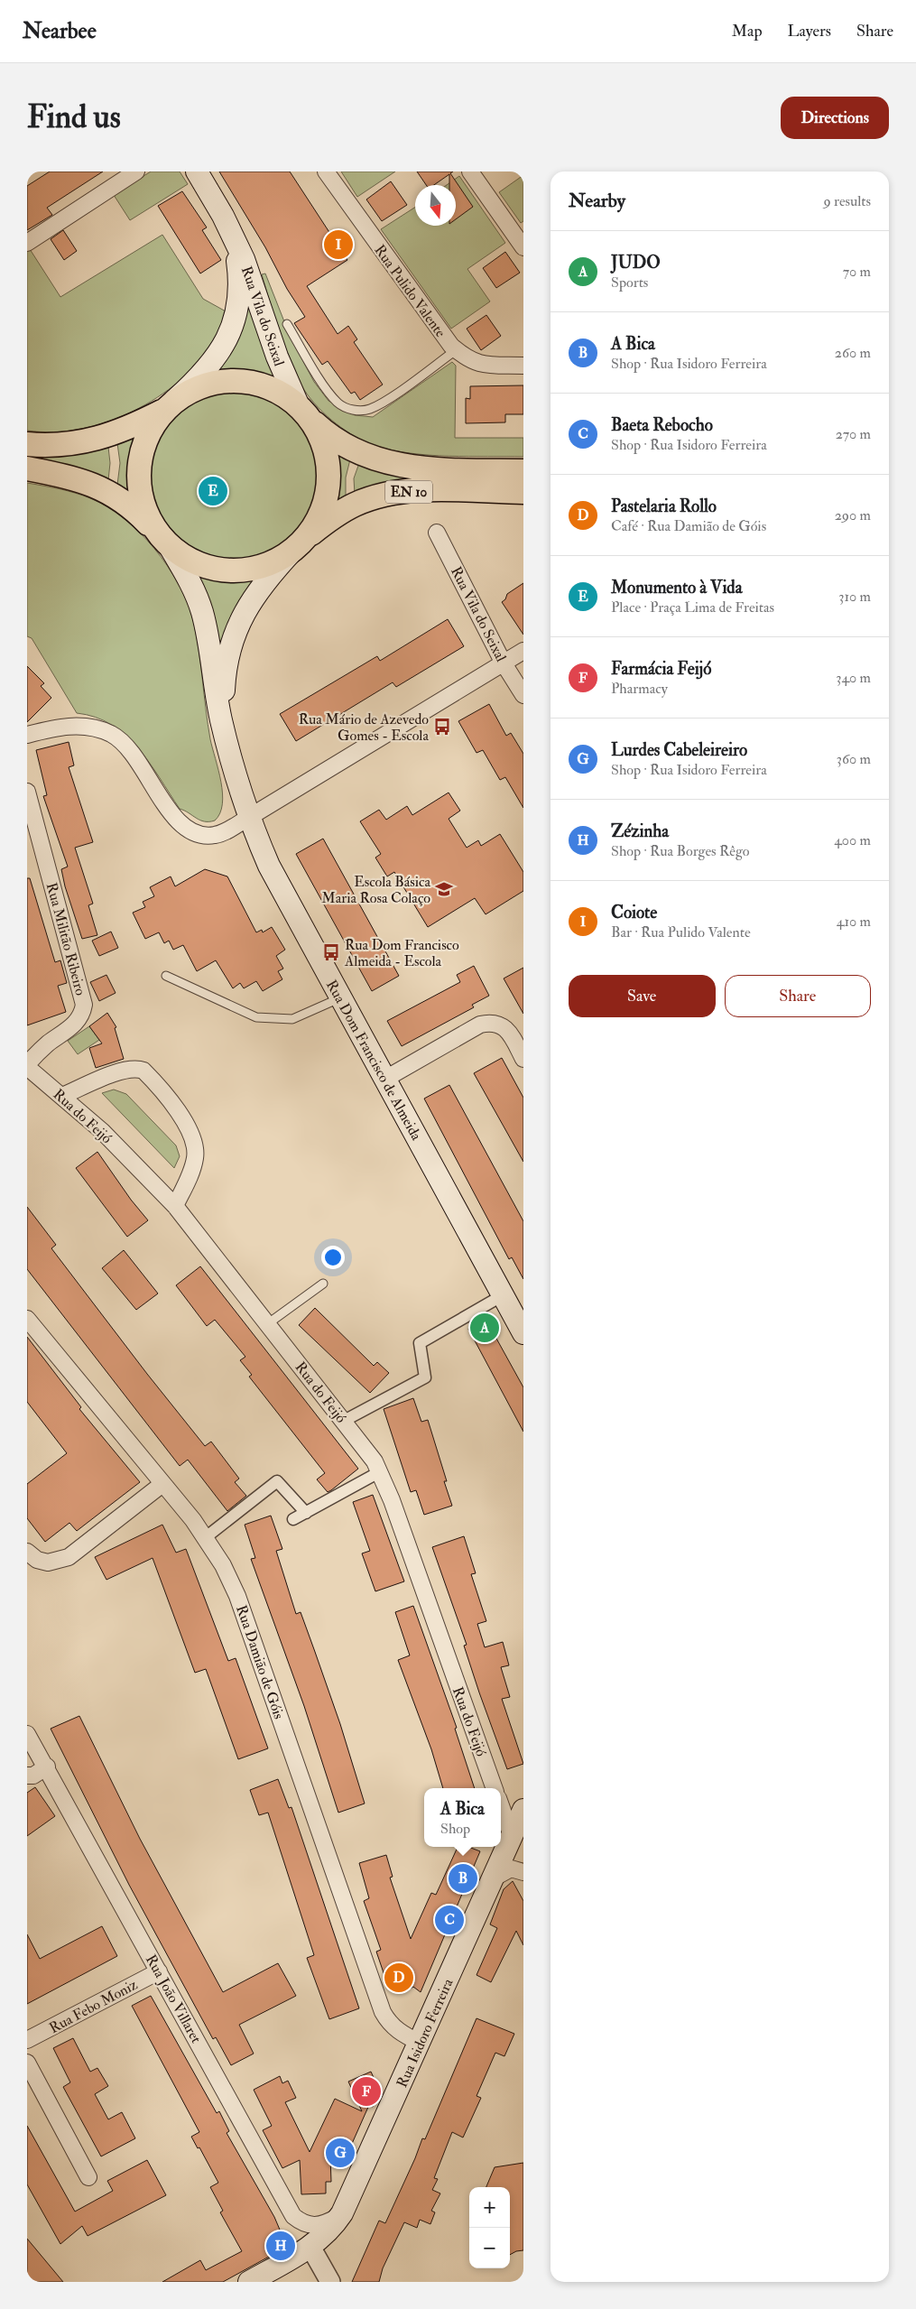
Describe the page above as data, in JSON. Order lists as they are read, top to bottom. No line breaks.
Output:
{"streets":{"main road":["Rua Vila do Seixal","EN 10","Rua Dom Francisco de Almeida","Rua Isidoro Ferreira"],"street":["Rua Pulido Valente","Rua Militão Ribeiro","Rua do Feijó","Rua Damião de Góis","Rua João Villaret","Rua Febo Moniz"]},"crossings":[["Rua Vila do Seixal","EN 10"],["EN 10","Rua Dom Francisco de Almeida"],["Rua Militão Ribeiro","Rua do Feijó"],["Rua Damião de Góis","Rua Isidoro Ferreira"],["Rua João Villaret","Rua Febo Moniz"],["Rua João Villaret","Rua Isidoro Ferreira"]],"places":{"bus stop":["Rua Mário de Azevedo Gomes - Escola","Rua Dom Francisco Almeida - Escola"],"school or university":["Escola Básica Maria Rosa Colaço"]},"north":"bottom","page":{"header":"Nearbee","nav":["Map","Layers","Share"],"buttons":["Directions",["Save","Share"]],"title":"Find us","heading":["Nearby","9 results"],"pins":["I","E","A","B","C","D","F","G","H"],"list":[{"mark":"A","name":"JUDO","note":"Sports","value":"70 m"},{"mark":"B","name":"A Bica","note":"Shop · Rua Isidoro Ferreira","value":"260 m"},{"mark":"C","name":"Baeta Rebocho","note":"Shop · Rua Isidoro Ferreira","value":"270 m"},{"mark":"D","name":"Pastelaria Rollo","note":"Café · Rua Damião de Góis","value":"290 m"},{"mark":"E","name":"Monumento à Vida","note":"Place · Praça Lima de Freitas","value":"310 m"},{"mark":"F","name":"Farmácia Feijó","note":"Pharmacy","value":"340 m"},{"mark":"G","name":"Lurdes Cabeleireiro","note":"Shop · Rua Isidoro Ferreira","value":"360 m"},{"mark":"H","name":"Zézinha","note":"Shop · Rua Borges Rêgo","value":"400 m"},{"mark":"I","name":"Coiote","note":"Bar · Rua Pulido Valente","value":"410 m"}],"popup":["A Bica","Shop"],"map_buttons":["+","−"]}}
